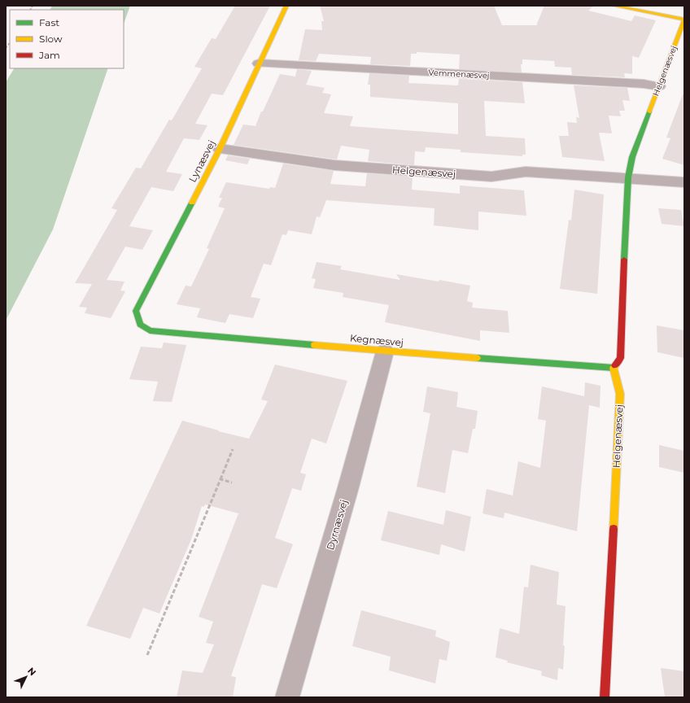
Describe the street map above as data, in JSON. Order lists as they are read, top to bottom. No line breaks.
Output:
{"streets":{"street":["Helgenæsvej","Vemmenæsvej","Lynæsvej","Kegnæsvej","Dyrnæsvej"]},"crossings":[["Helgenæsvej","Vemmenæsvej"],["Helgenæsvej","Lynæsvej"],["Helgenæsvej","Kegnæsvej"],["Vemmenæsvej","Lynæsvej"],["Lynæsvej","Kegnæsvej"],["Kegnæsvej","Dyrnæsvej"]],"legend":["Fast","Slow","Jam"],"north":"top right"}
